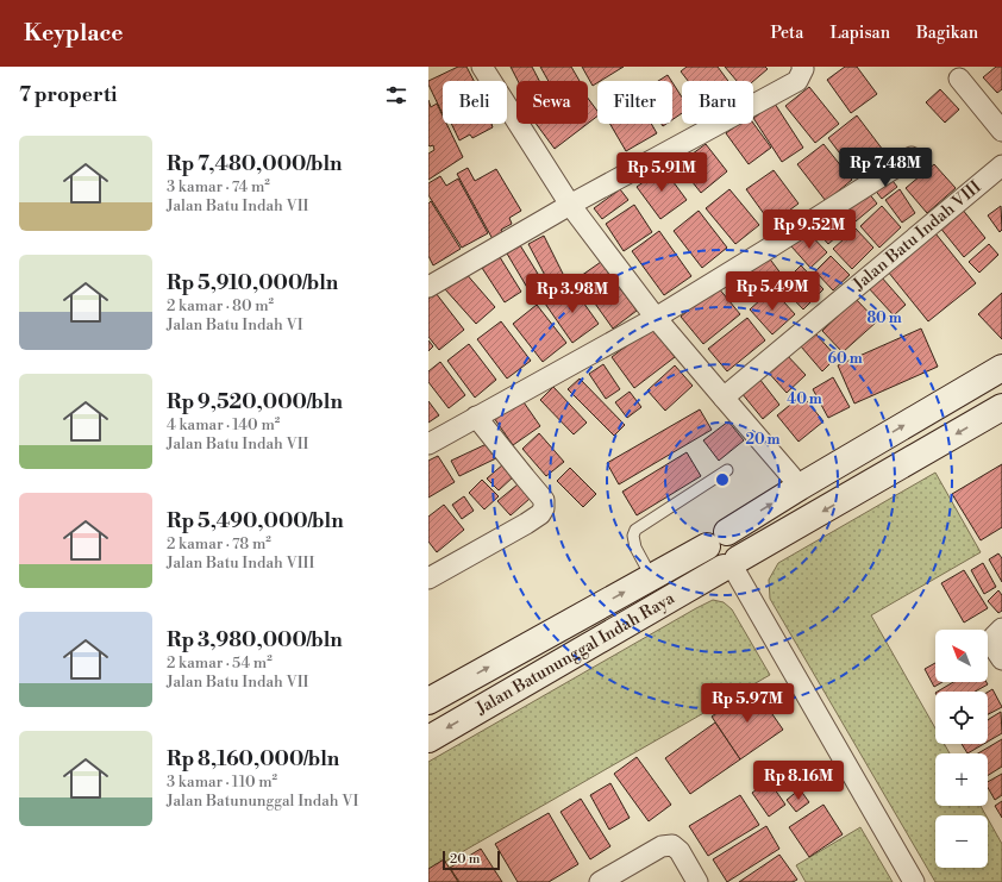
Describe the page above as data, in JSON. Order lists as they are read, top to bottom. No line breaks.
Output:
{"streets":{"street":["Jalan Batu Indah VIII","Jalan Batununggal Indah Raya"]},"scale_bar":"20 m","north":"top left","page":{"header":"Keyplace","nav":["Peta","Lapisan","Bagikan"],"heading":"7 properti","chip":["Beli","Sewa","Filter","Baru"],"list":[{"name":"Rp 7,480,000/bln","note":"3 kamar · 74 m² · Jalan Batu Indah VII"},{"name":"Rp 5,910,000/bln","note":"2 kamar · 80 m² · Jalan Batu Indah VI"},{"name":"Rp 9,520,000/bln","note":"4 kamar · 140 m² · Jalan Batu Indah VII"},{"name":"Rp 5,490,000/bln","note":"2 kamar · 78 m² · Jalan Batu Indah VIII"},{"name":"Rp 3,980,000/bln","note":"2 kamar · 54 m² · Jalan Batu Indah VII"},{"name":"Rp 8,160,000/bln","note":"3 kamar · 110 m² · Jalan Batununggal Indah VI"}],"price":["Rp 7.48M","Rp 5.91M","Rp 9.52M","Rp 5.49M","Rp 3.98M","Rp 5.97M","Rp 8.16M"],"map_buttons":["+","−"],"scale":"20 m"},"rings":["80 m","60 m","40 m","20 m"]}
